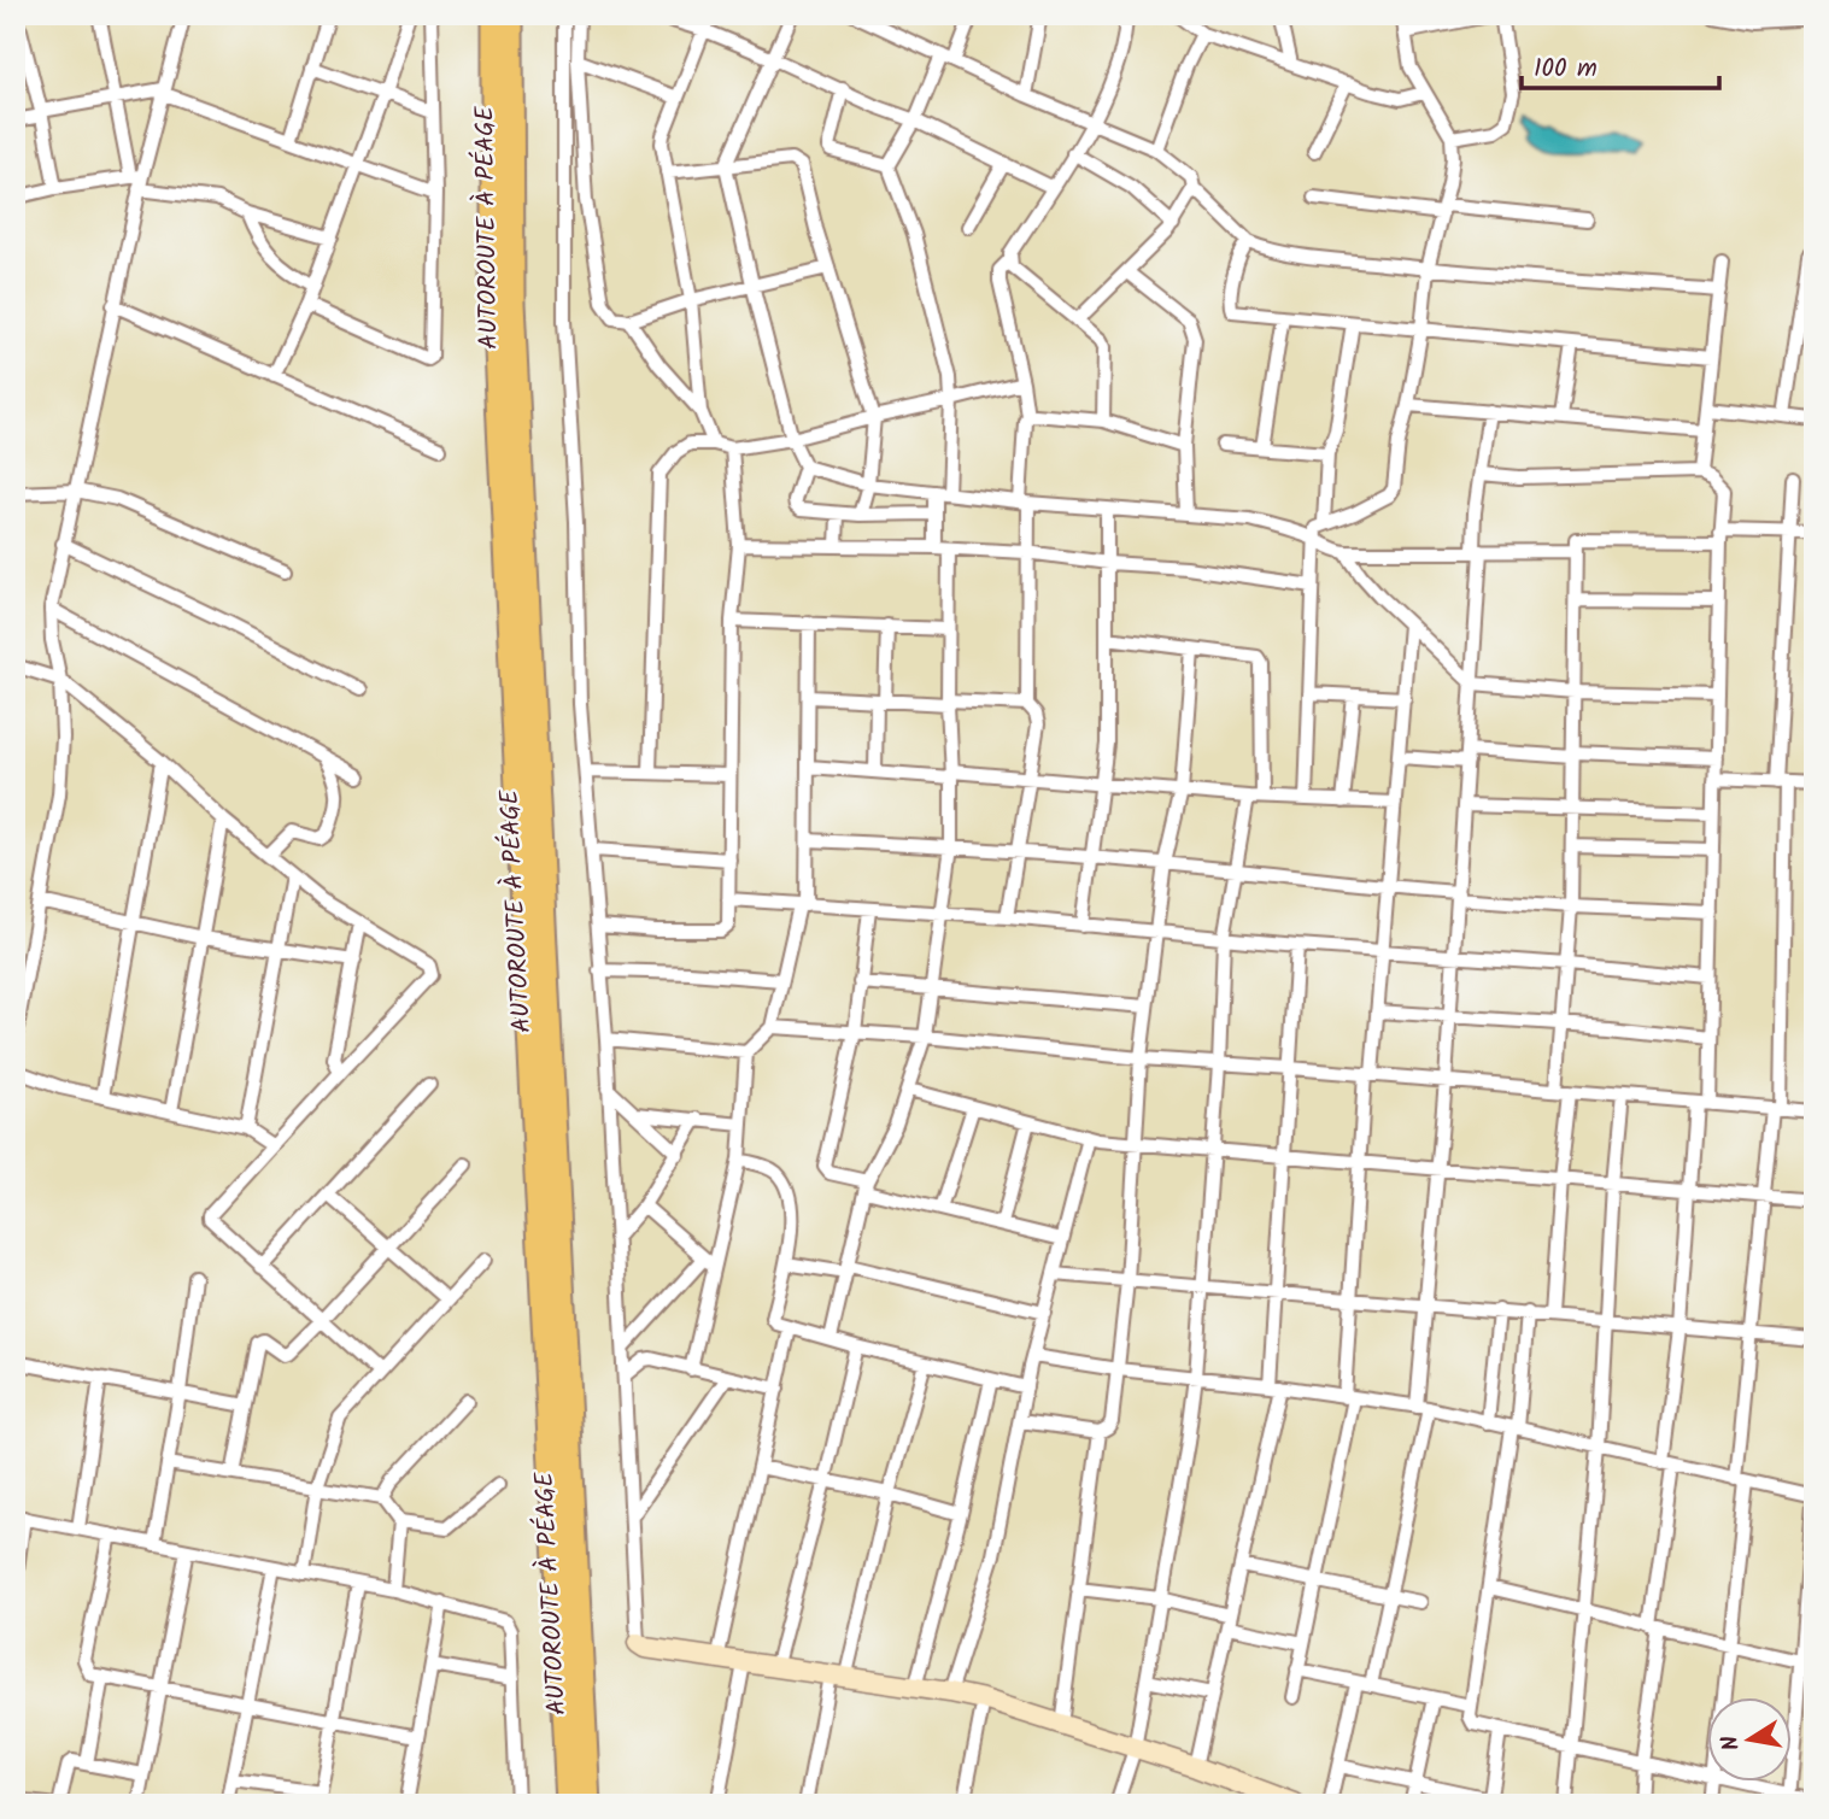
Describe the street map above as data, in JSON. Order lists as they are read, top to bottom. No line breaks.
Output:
{"streets":{"highway":["AUTOROUTE À PÉAGE"]},"scale_bar":"100 m","north":"left"}
